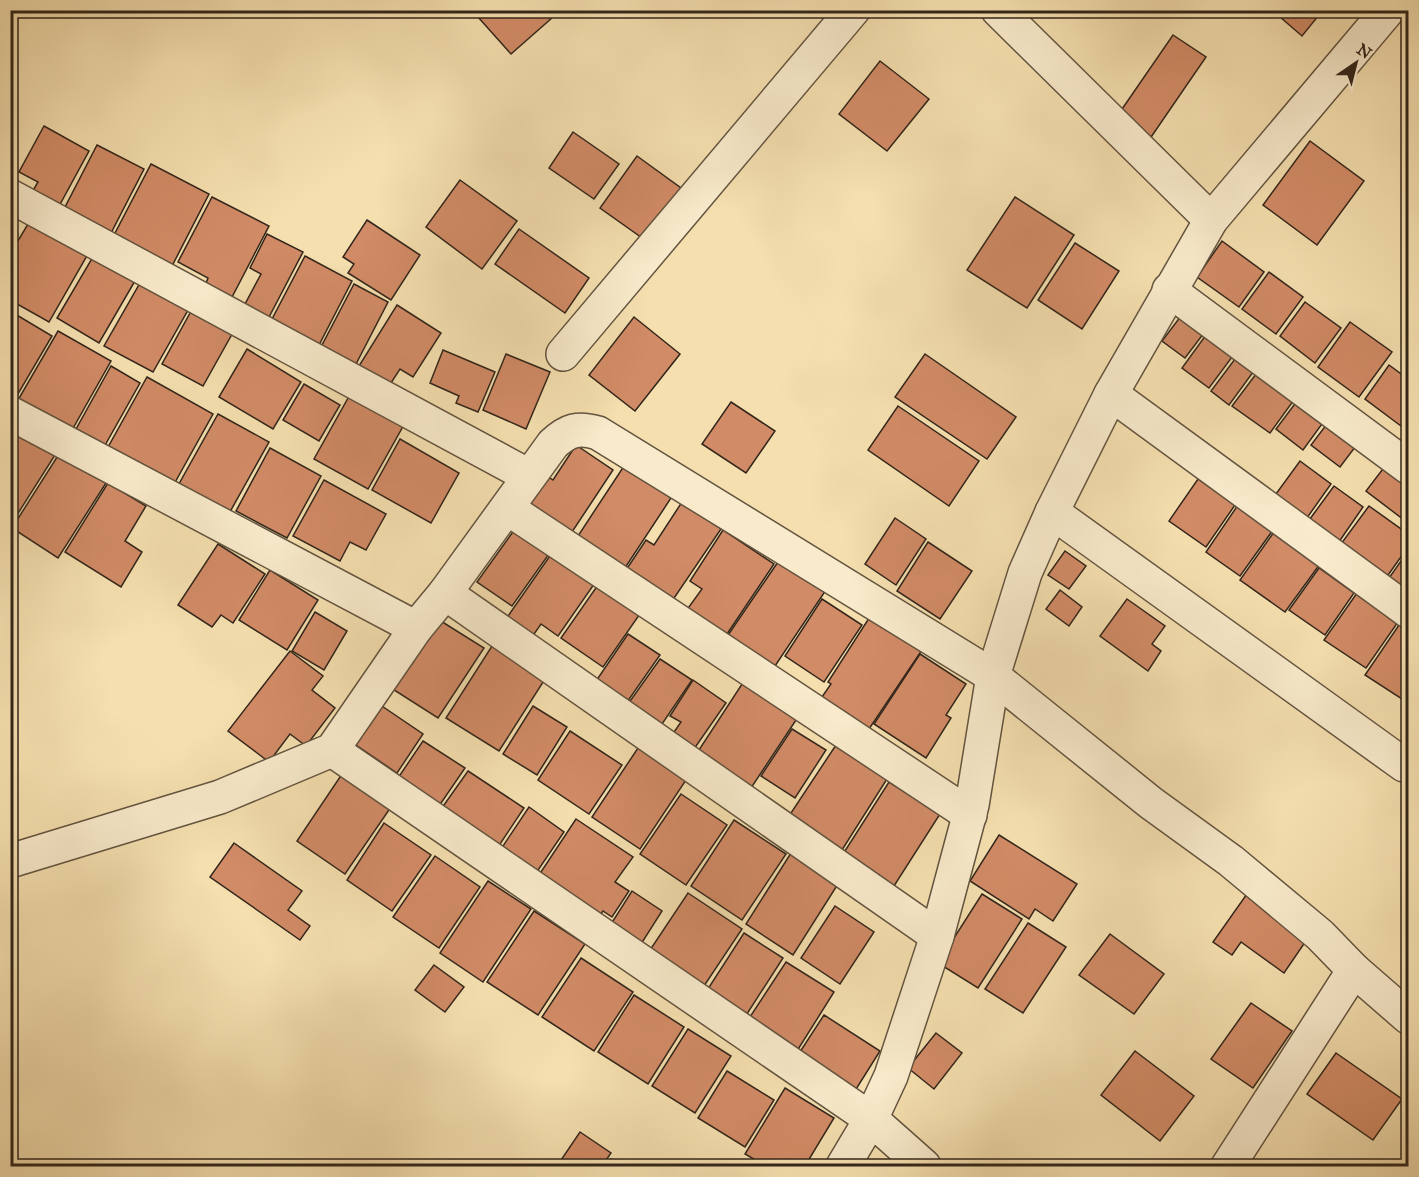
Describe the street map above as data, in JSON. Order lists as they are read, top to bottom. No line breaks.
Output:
{"north":"top right"}
